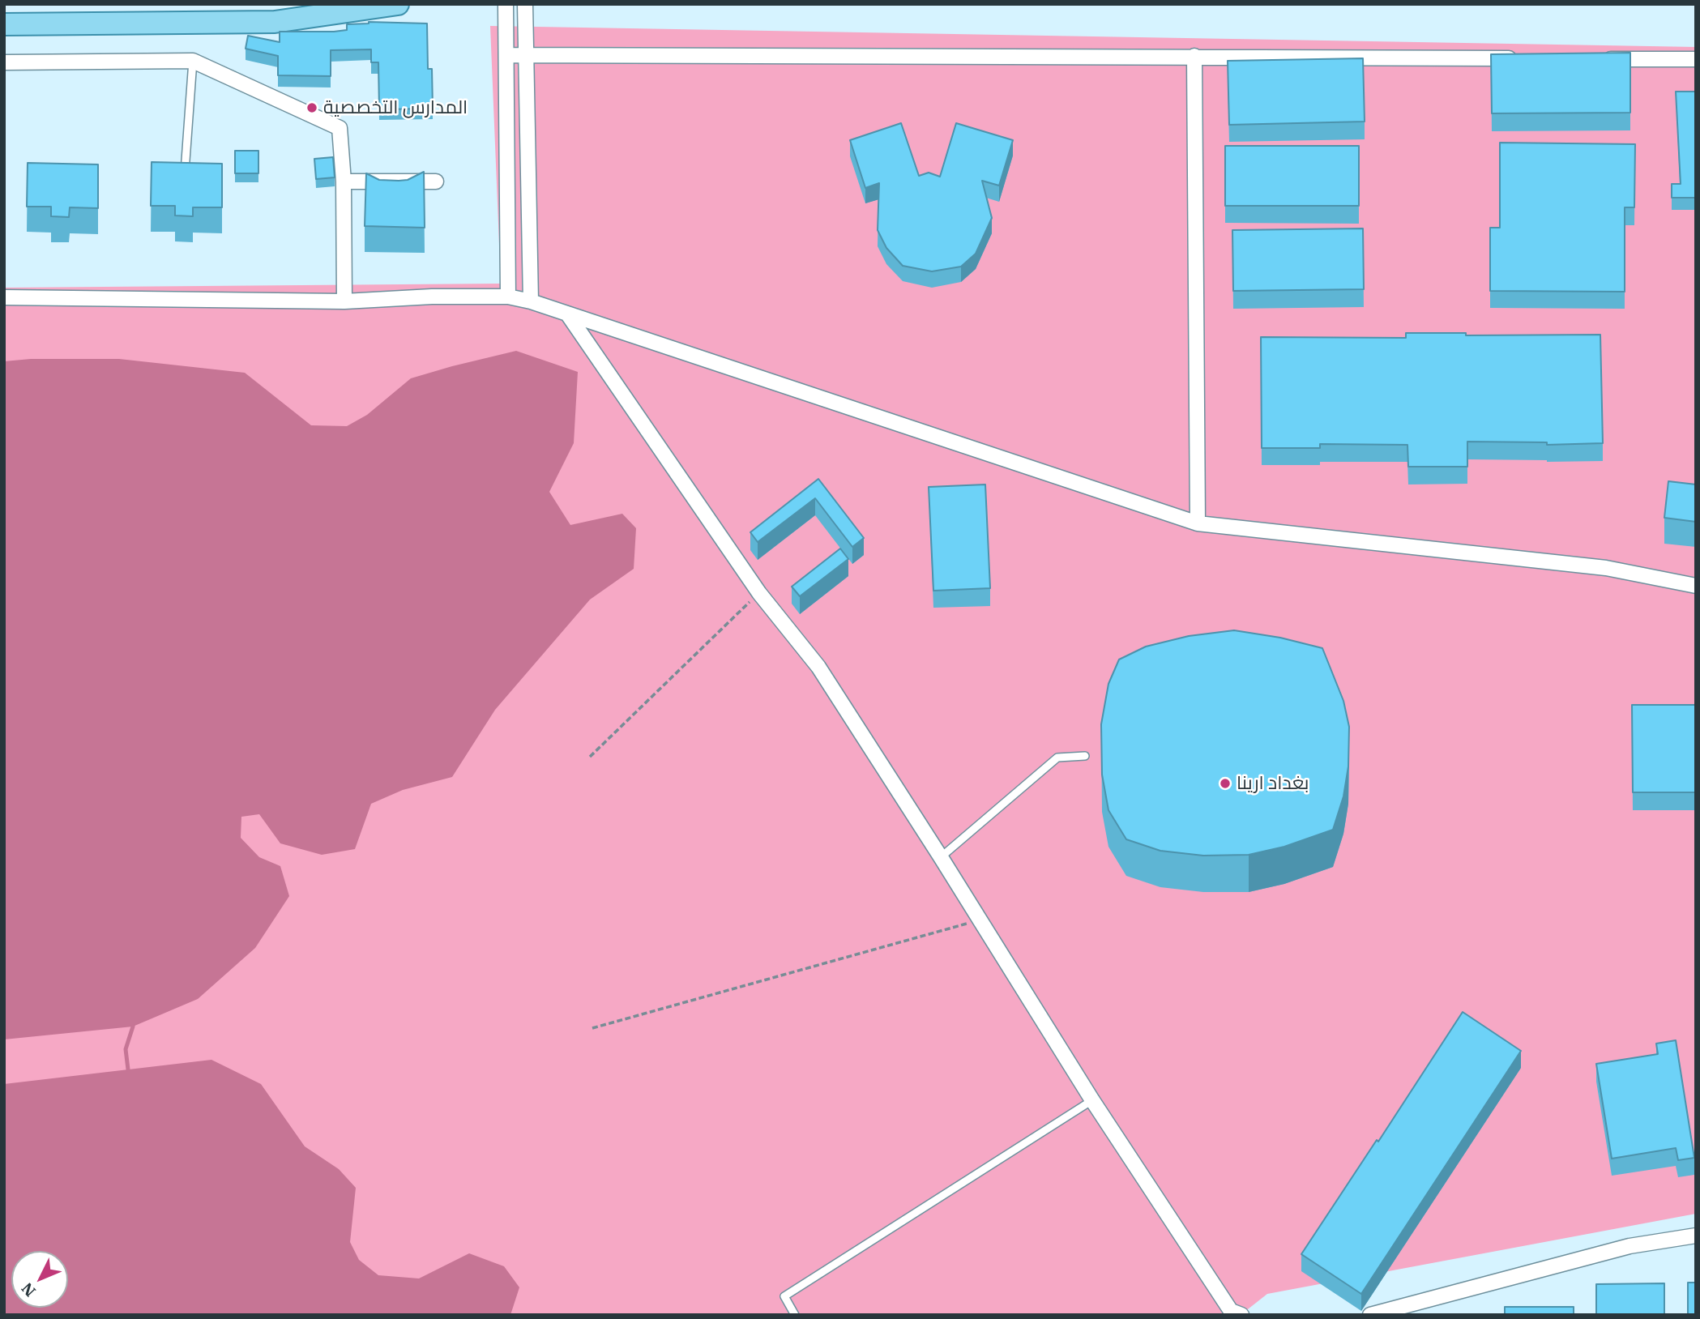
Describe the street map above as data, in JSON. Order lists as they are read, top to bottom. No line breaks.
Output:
{"places":["المدارس التخصصية","بغداد ارينا"],"north":"bottom left"}
